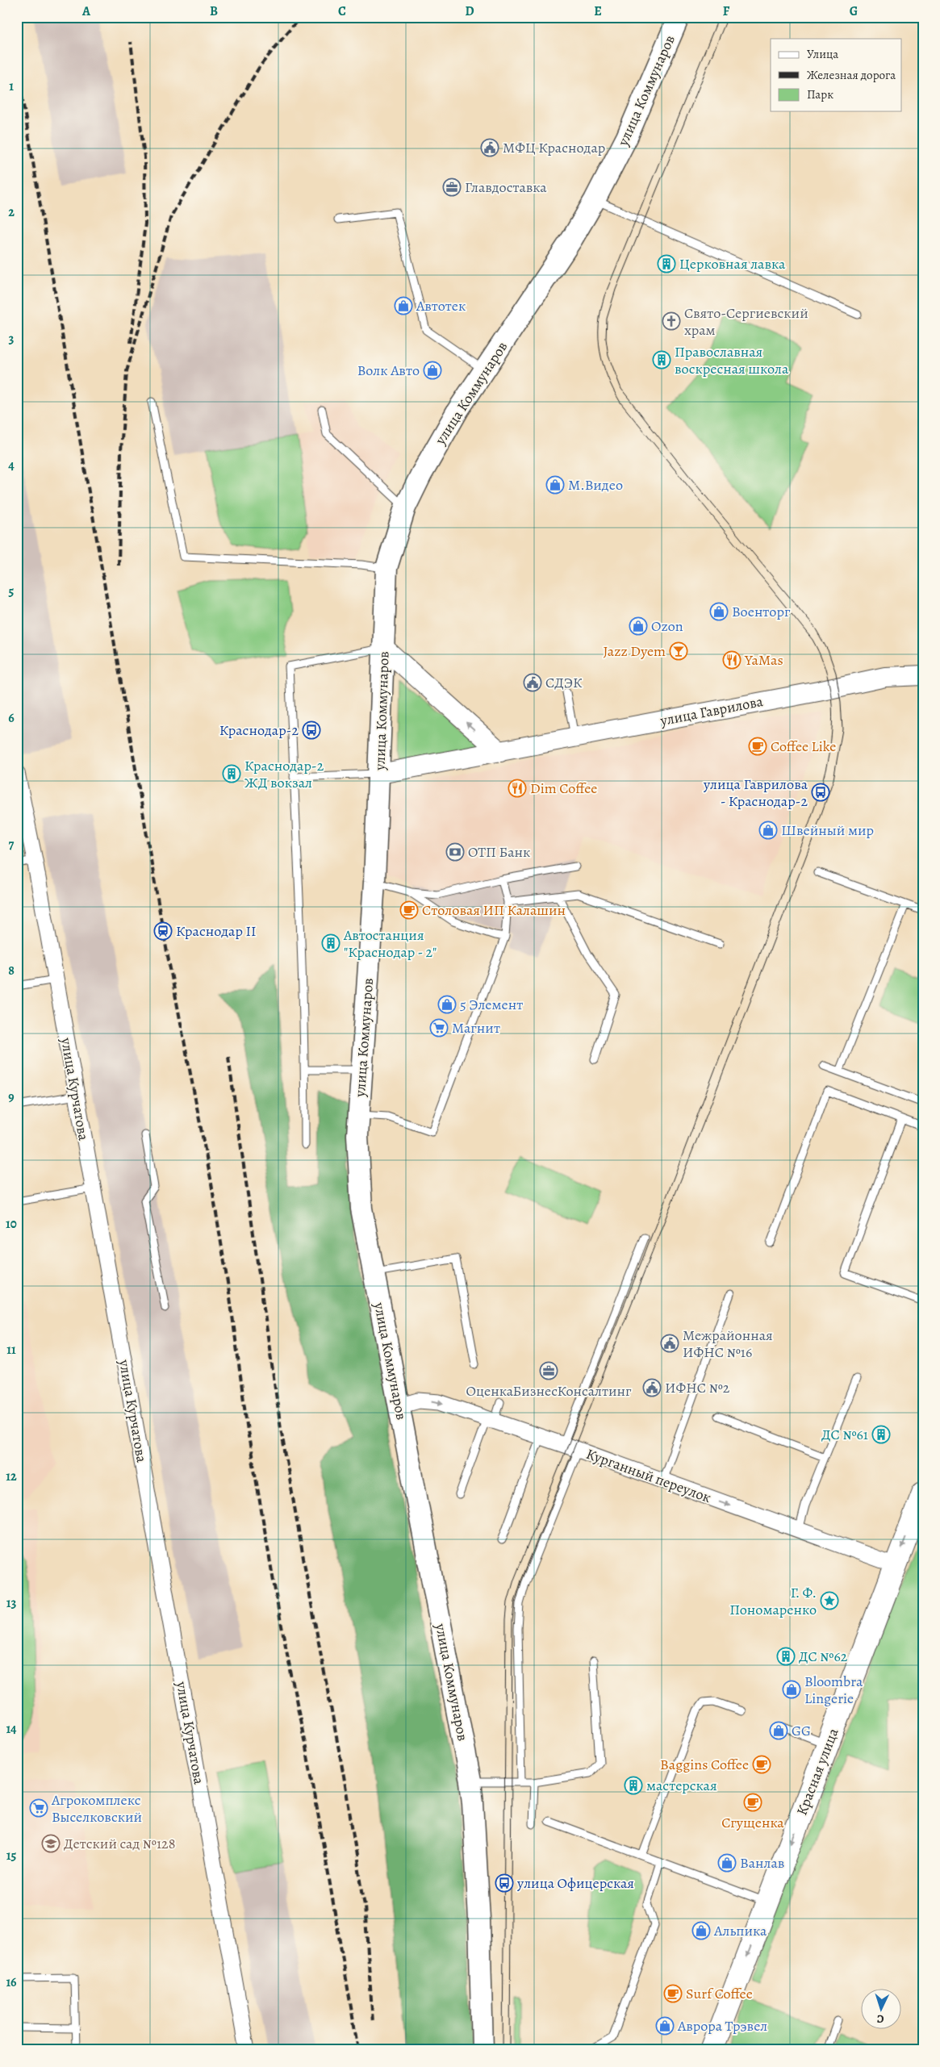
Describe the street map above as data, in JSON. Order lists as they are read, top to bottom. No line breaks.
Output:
{"streets":{"main road":["улица Коммунаров","Красная улица"],"street":["улица Гаврилова","улица Курчатова","Курганный переулок"]},"crossings":[["улица Коммунаров","улица Гаврилова"],["улица Коммунаров","Курганный переулок"],["Курганный переулок","Красная улица"]],"one_way":["Курганный переулок","Красная улица"],"places":{"public building":["МФЦ Краснодар","СДЭК","Межрайонная ИФНС №16","ИФНС №2"],"office":["Главдоставка","ОценкаБизнесКонсалтинг"],"building":["Церковная лавка","Православная воскресная школа","Краснодар-2 ЖД вокзал","Автостанция \"Краснодар - 2\"","ДС №61","ДС №62","мастерская"],"shop":["Автотек","Волк Авто","М.Видео","Военторг","Ozon","Швейный мир","5 Элемент","Bloombra Lingerie","GG","Ванлав","Альпика","Аврора Трэвел"],"church":["Свято-Сергиевский храм"],"bar":["Jazz Dyem"],"restaurant":["YaMas","Dim Coffee"],"bus stop":["Краснодар-2","улица Гаврилова - Краснодар-2","улица Офицерская"],"cafe":["Coffee Like","Столовая ИП Калашин","Baggins Coffee","Сгущенка","Surf Coffee"],"bank":["ОТП Банк"],"station":["Краснодар II"],"supermarket":["Магнит","Агрокомплекс Выселковский"],"place":["Г. Ф. Пономаренко"],"school or university":["Детский сад №128"]},"legend":["Улица","Железная дорога","Парк"],"north":"bottom","grid":{"columns":["A","B","C","D","E","F","G"],"rows":["1","2","3","4","5","6","7","8","9","10","11","12","13","14","15","16"]}}
